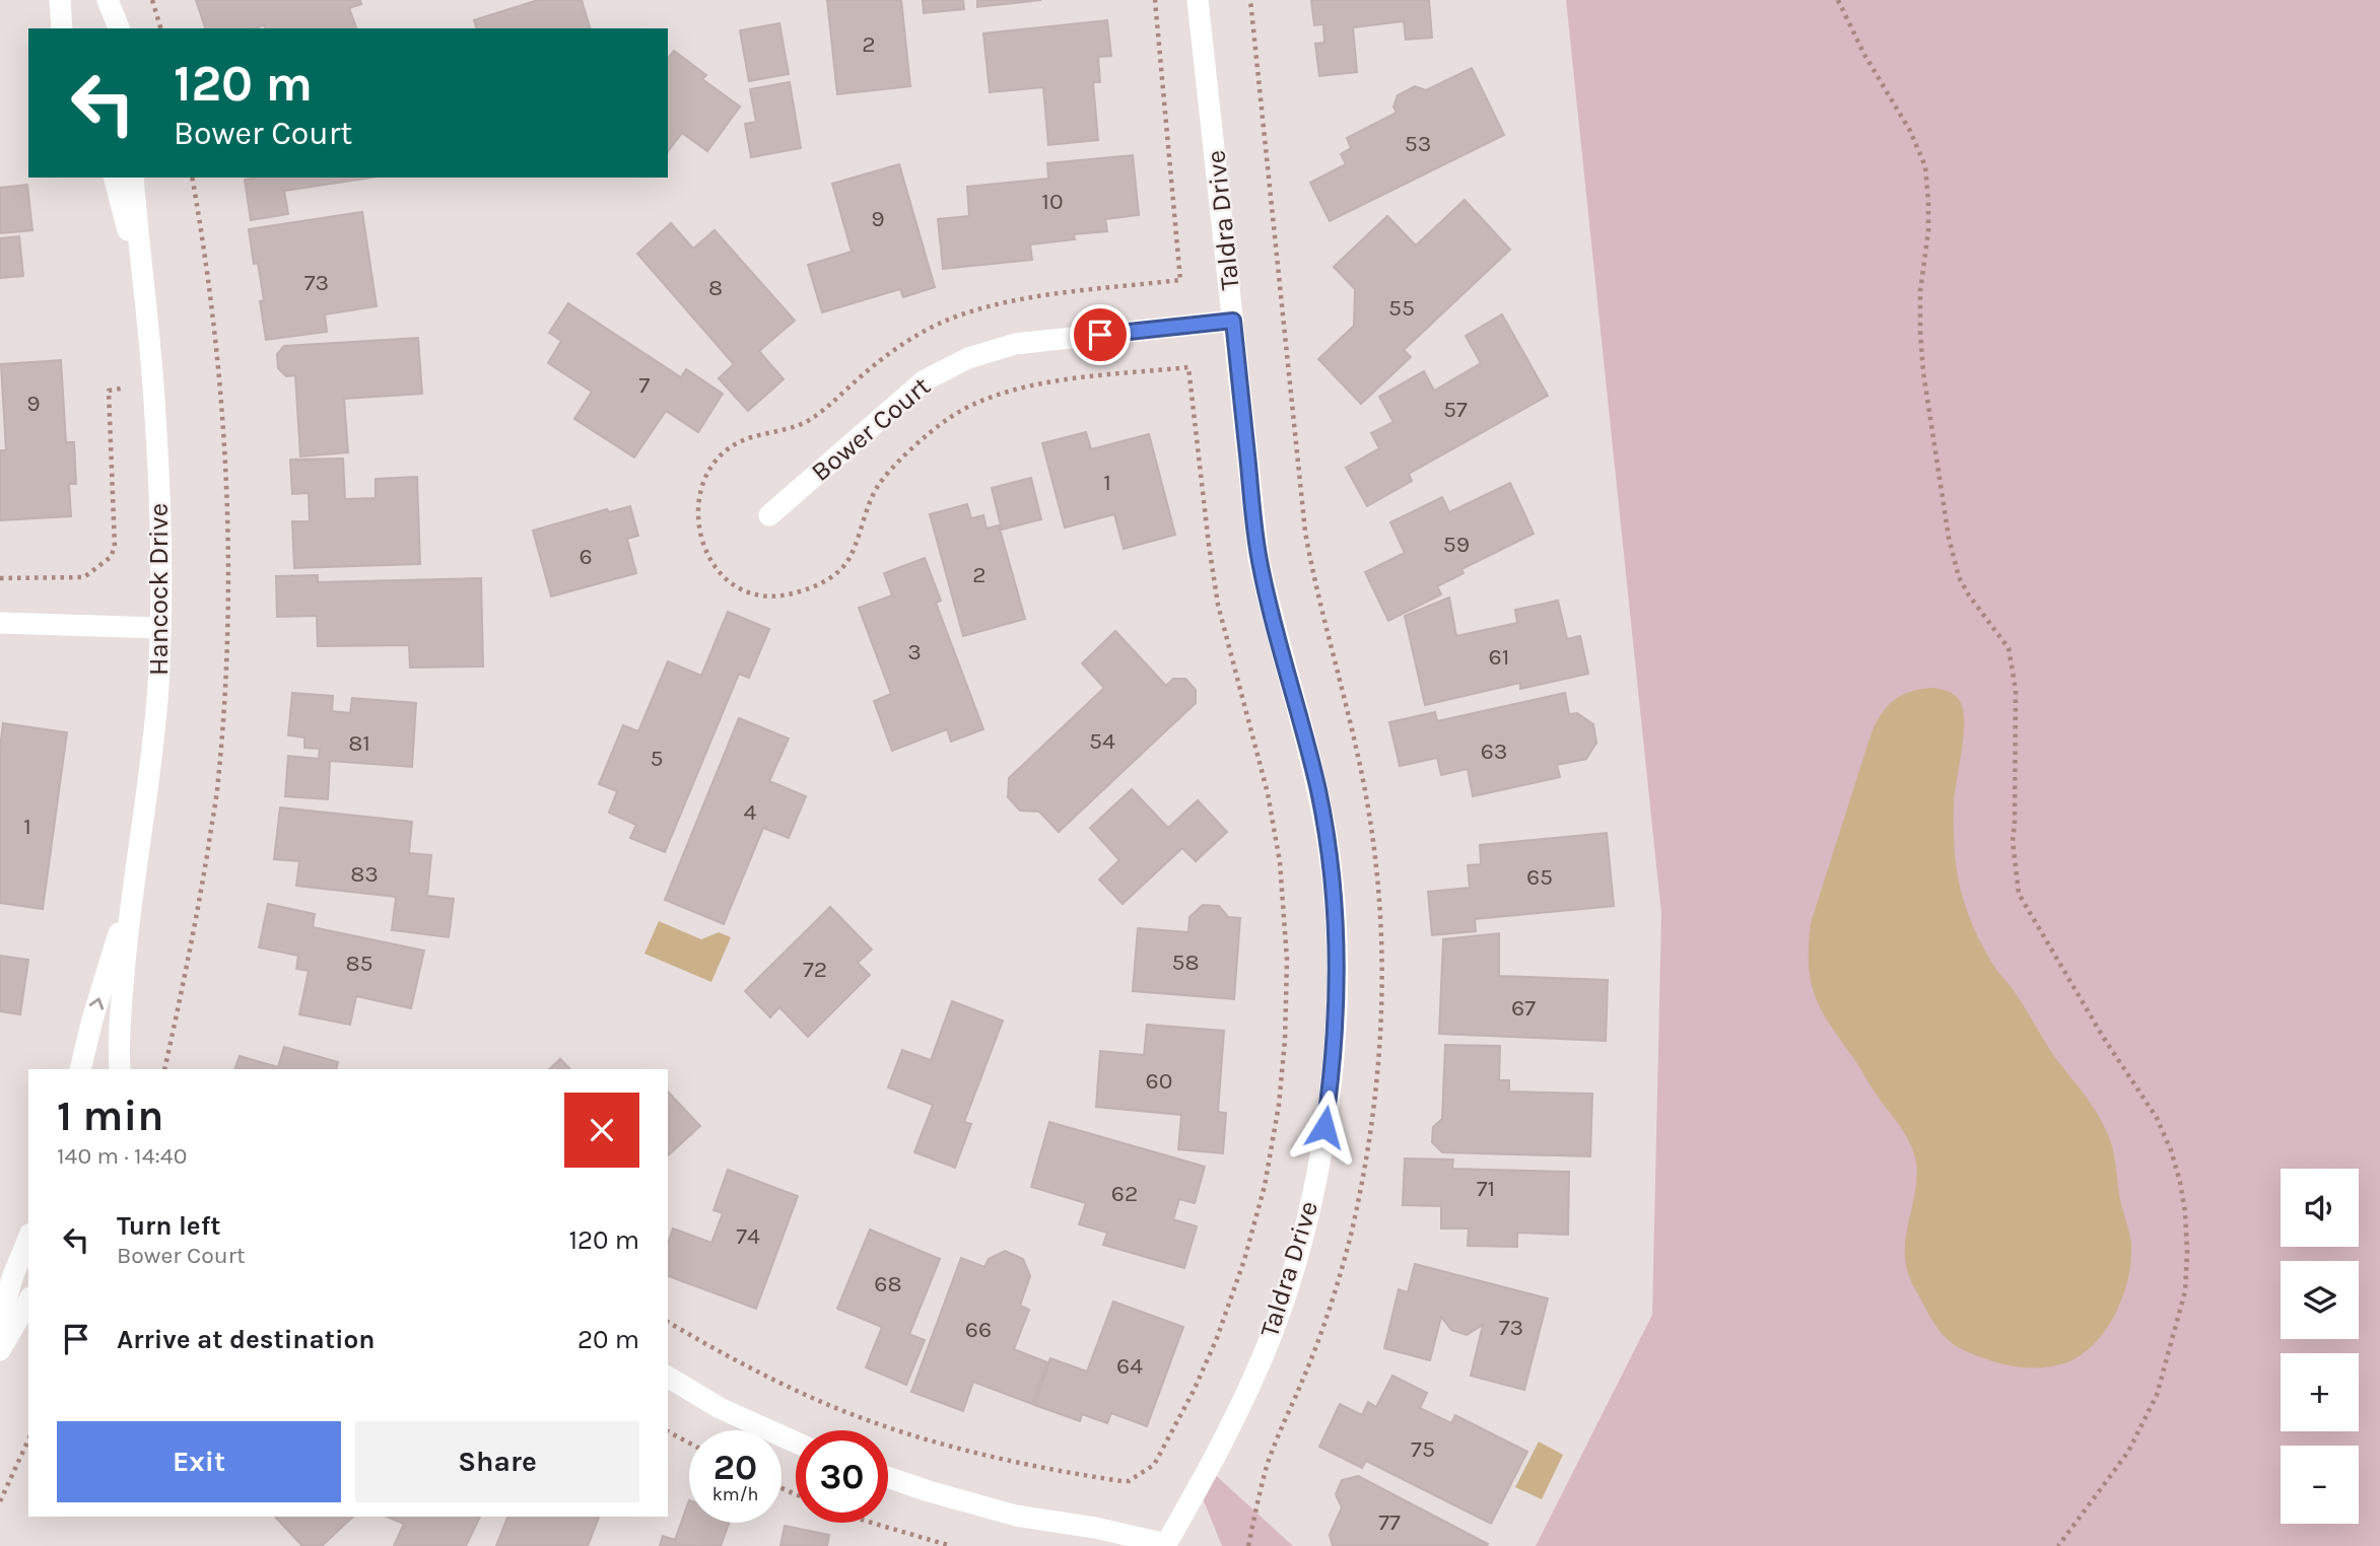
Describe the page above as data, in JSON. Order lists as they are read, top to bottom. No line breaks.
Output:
{"streets":{"street":["Taldra Drive","Bower Court","Hancock Drive"]},"crossings":[["Taldra Drive","Bower Court"]],"house_numbers":["2","53","10","9","73","8","55","7","9","57","1","59","6","2","3","61","54","81","63","5","4","1","83","65","58","85","72","67","60","71","62","74","68","73","66","64","75","77"],"page":{"turn":["120 m","Bower Court"],"heading":["1 min","140 m · 14:40"],"map_buttons":["+","−"],"list":[{"name":"Turn left","note":"Bower Court","value":"120 m"},{"name":"Arrive at destination","value":"20 m"}],"buttons":["Exit","Share"],"speed":"20 km/h","limit":"30"}}
